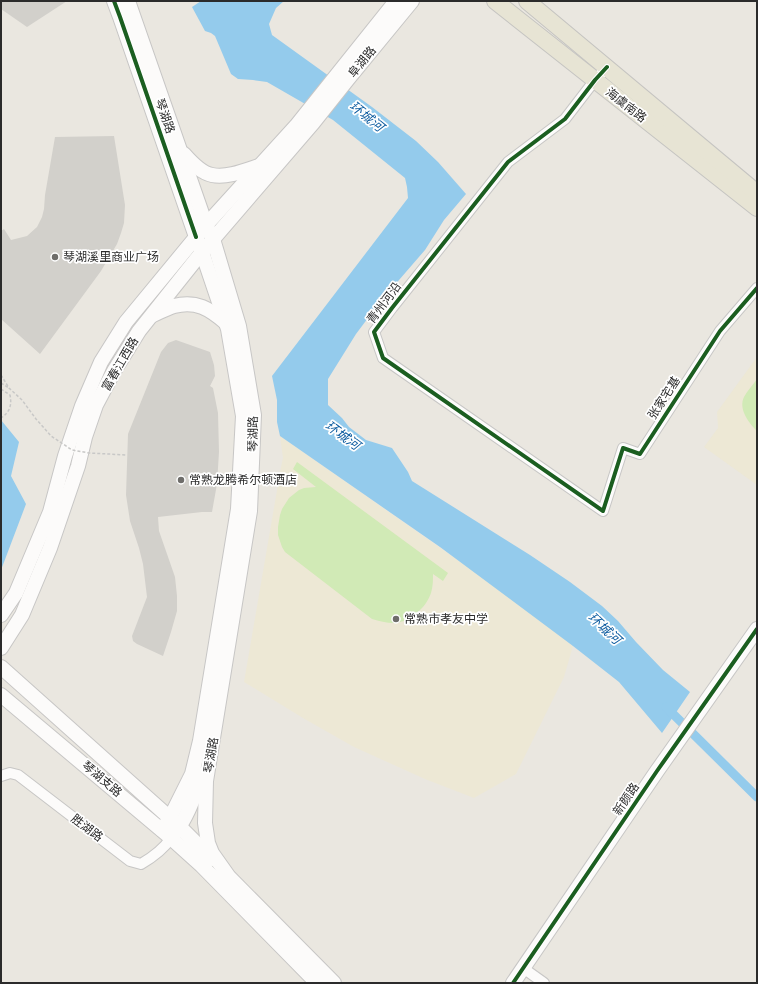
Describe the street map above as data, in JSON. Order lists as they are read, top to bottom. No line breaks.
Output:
{"streets":{"main road":["阜湖路","海虞南路","琴湖路","富春江西路","琴湖支路","新颜路"],"street":["青州河沿","张家宅基","胜湖路"]},"crossings":[["阜湖路","富春江西路"],["海虞南路","青州河沿"],["琴湖路","富春江西路"],["琴湖路","琴湖支路"],["青州河沿","张家宅基"],["琴湖支路","胜湖路"]],"water":["环城河"],"places":["琴湖溪里商业广场","常熟龙腾希尔顿酒店","常熟市孝友中学"]}
